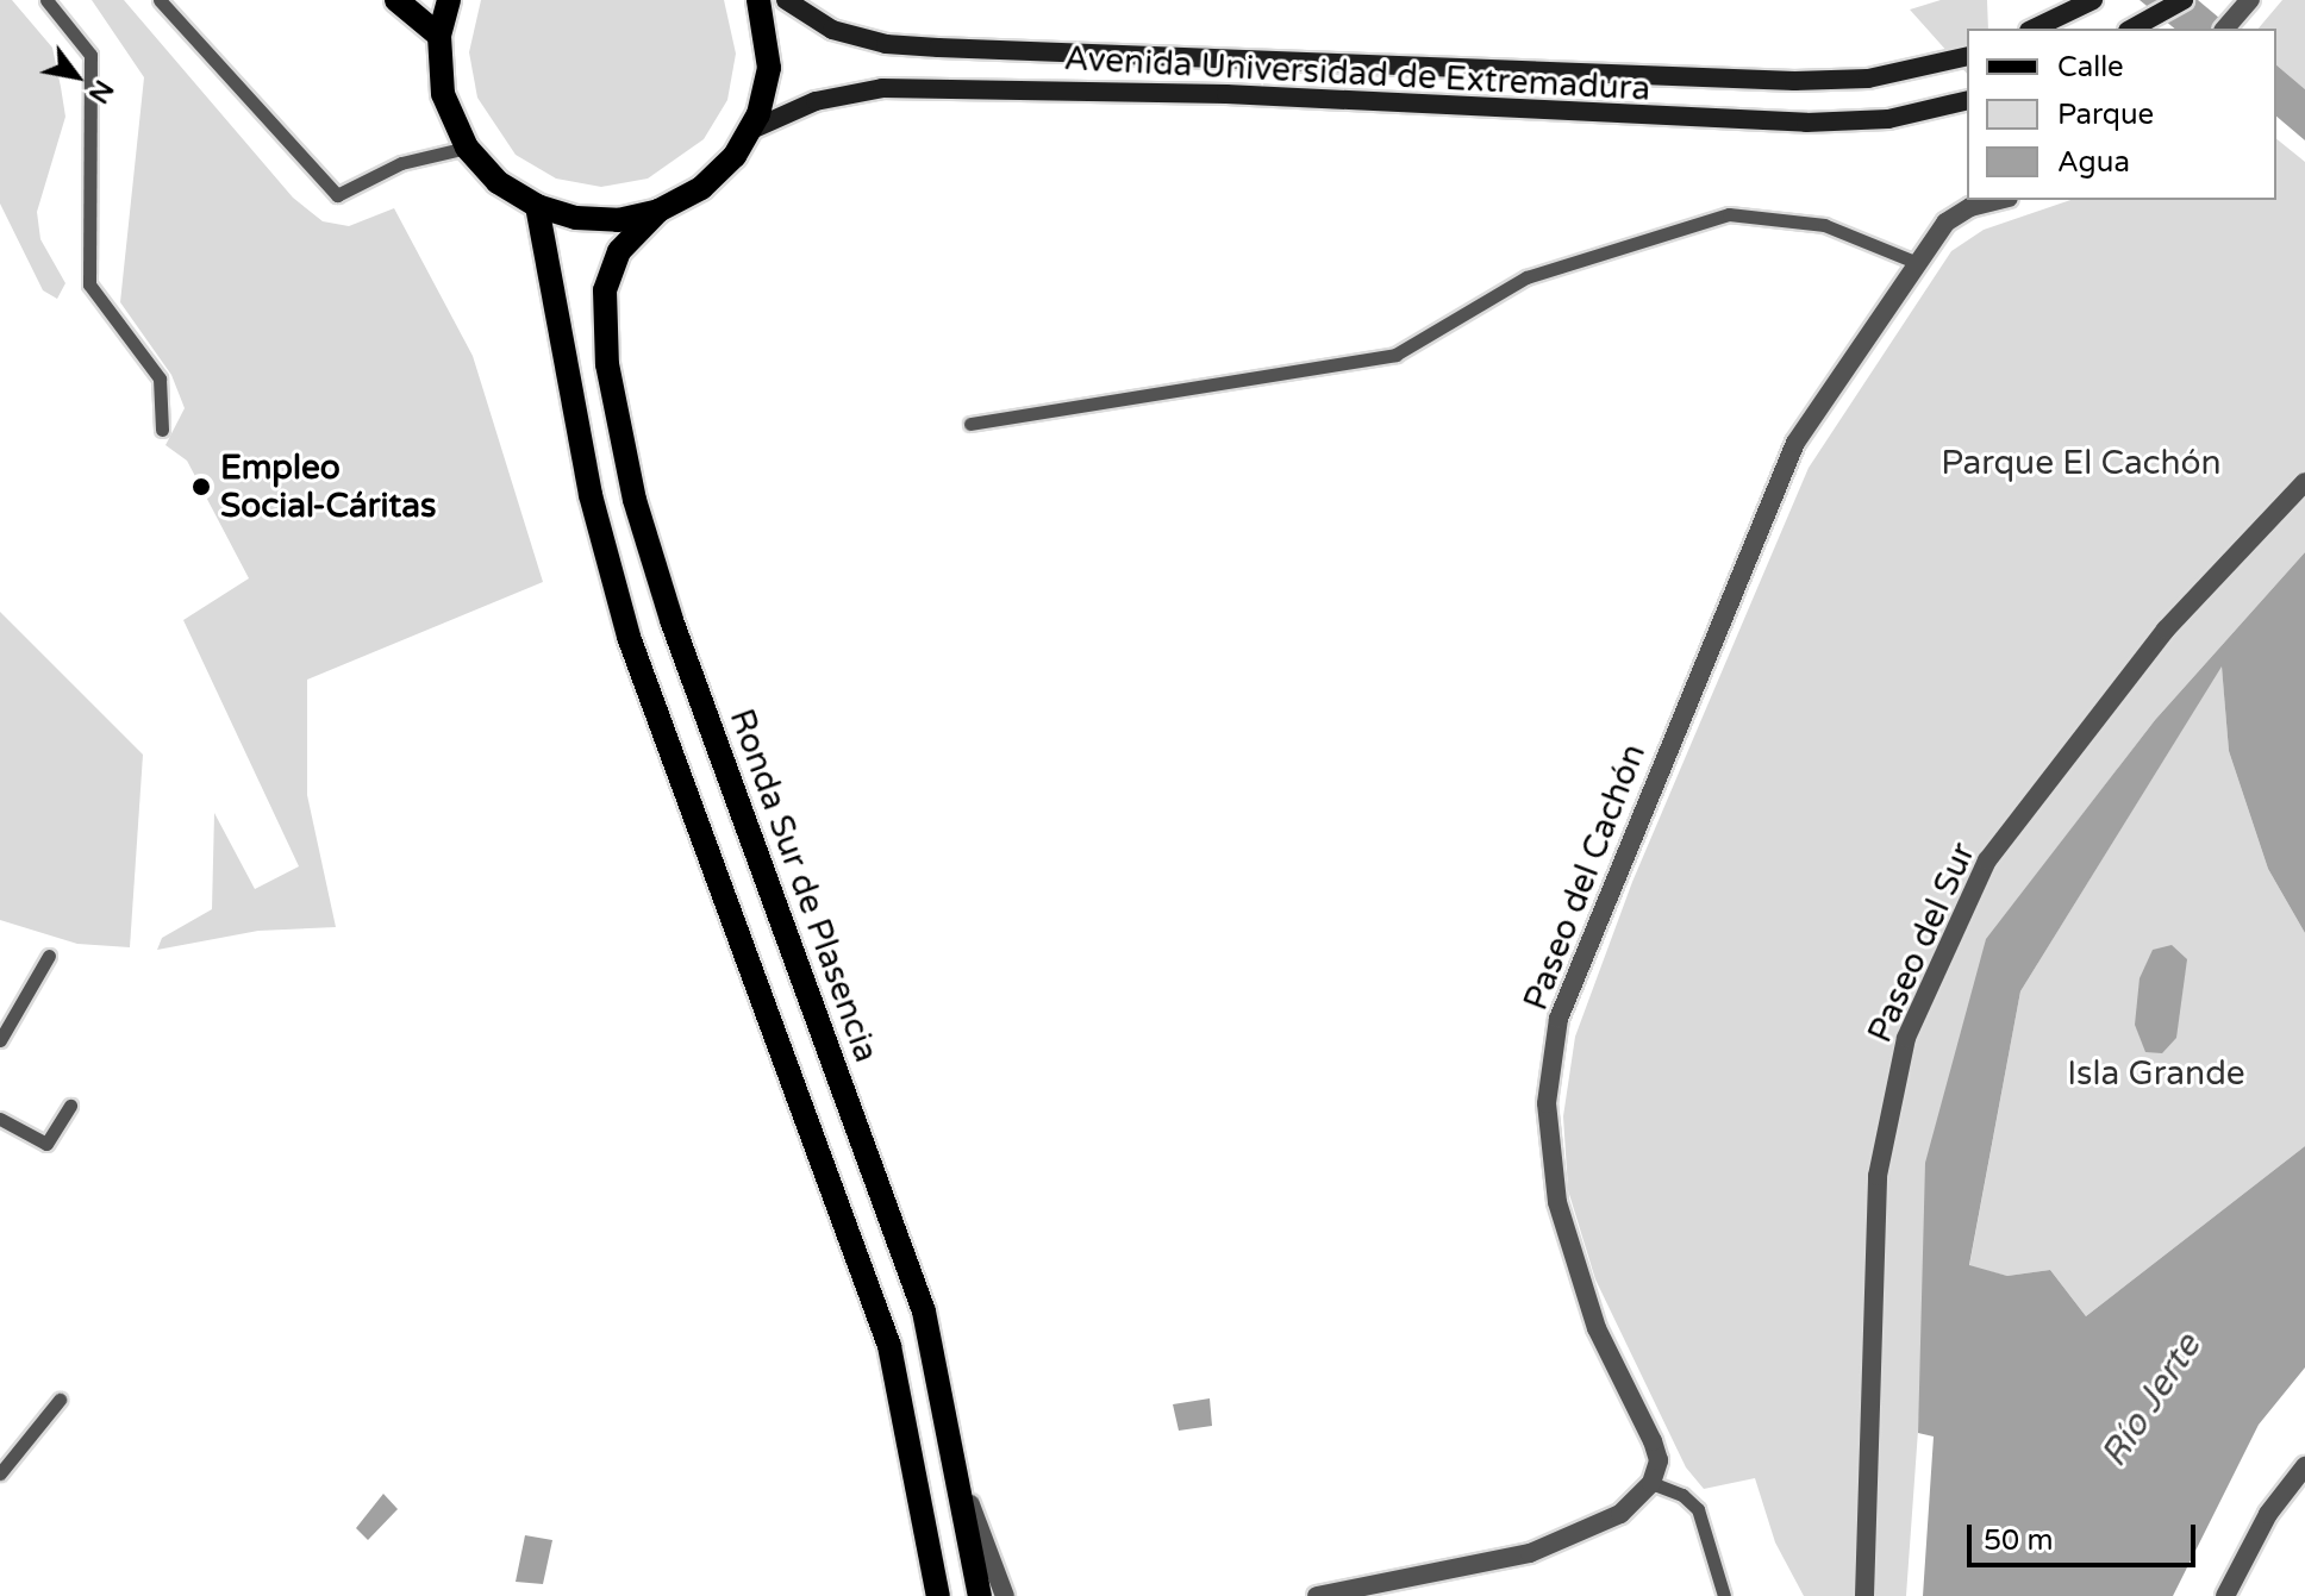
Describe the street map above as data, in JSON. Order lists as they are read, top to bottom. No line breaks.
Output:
{"streets":{"main road":["Avenida Universidad de Extremadura","Ronda Sur de Plasencia"],"street":["Paseo del Cachón","Paseo del Sur"]},"crossings":[["Avenida Universidad de Extremadura","Ronda Sur de Plasencia"]],"water":["Río Jerte"],"parks":["Parque El Cachón","Isla Grande"],"places":["Empleo Social-Cáritas"],"legend":["Calle","Parque","Agua"],"scale_bar":"50 m","north":"bottom right"}
